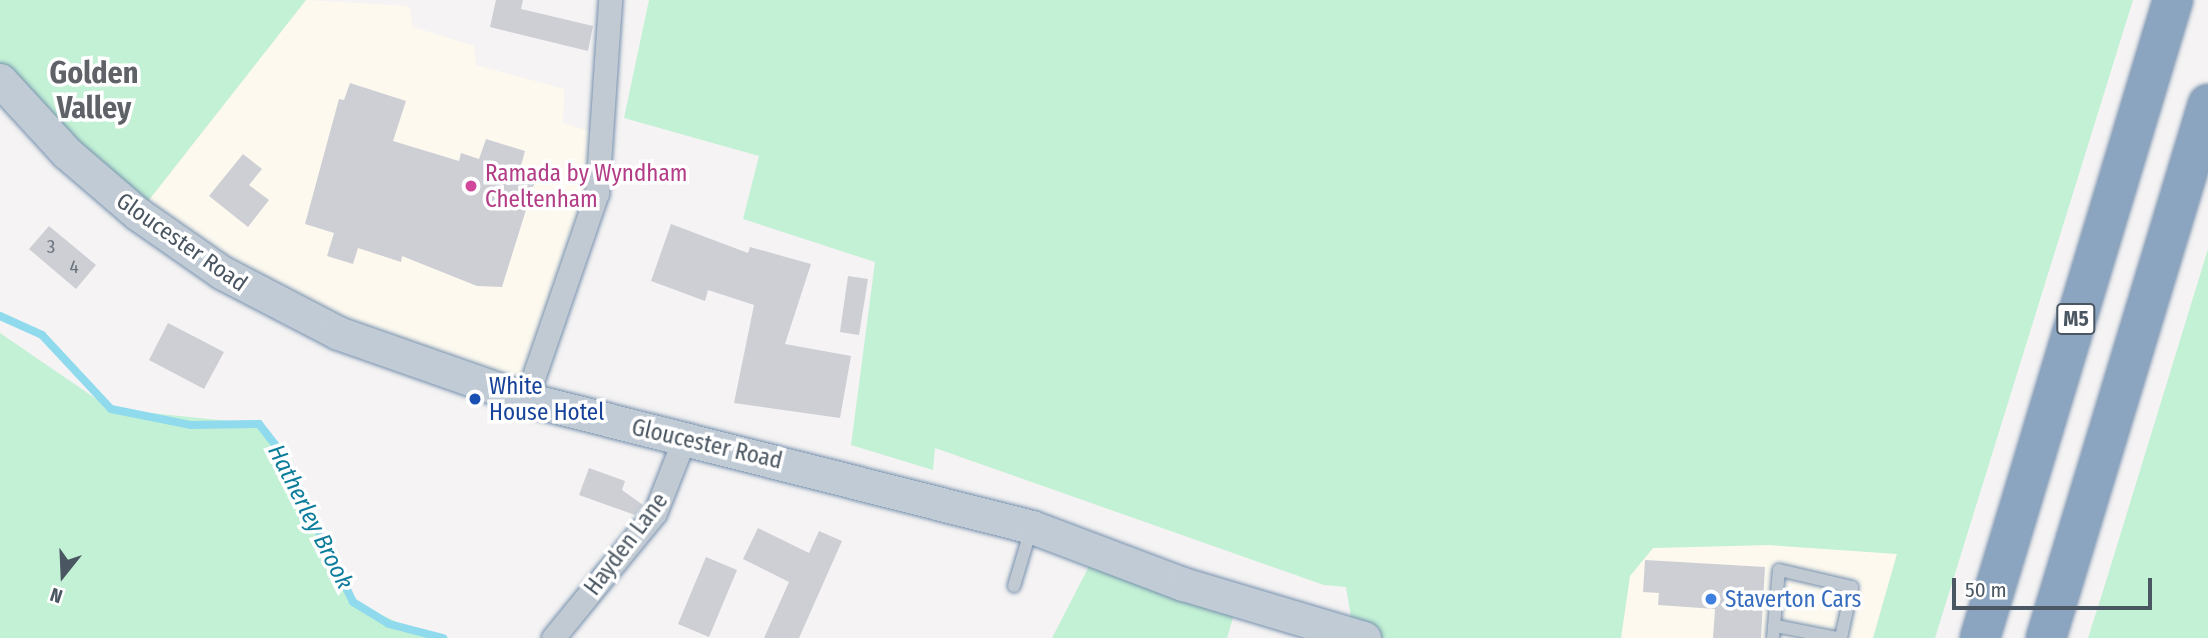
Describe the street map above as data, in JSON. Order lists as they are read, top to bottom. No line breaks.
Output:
{"streets":{"highway":["M5"],"main road":["Gloucester Road"],"street":["Hayden Lane"]},"crossings":[["Gloucester Road","Hayden Lane"]],"districts":["Golden Valley"],"water":["Hatherley Brook"],"places":["Ramada by Wyndham Cheltenham","White House Hotel","Staverton Cars"],"house_numbers":["3","4"],"scale_bar":"50 m","north":"bottom"}
